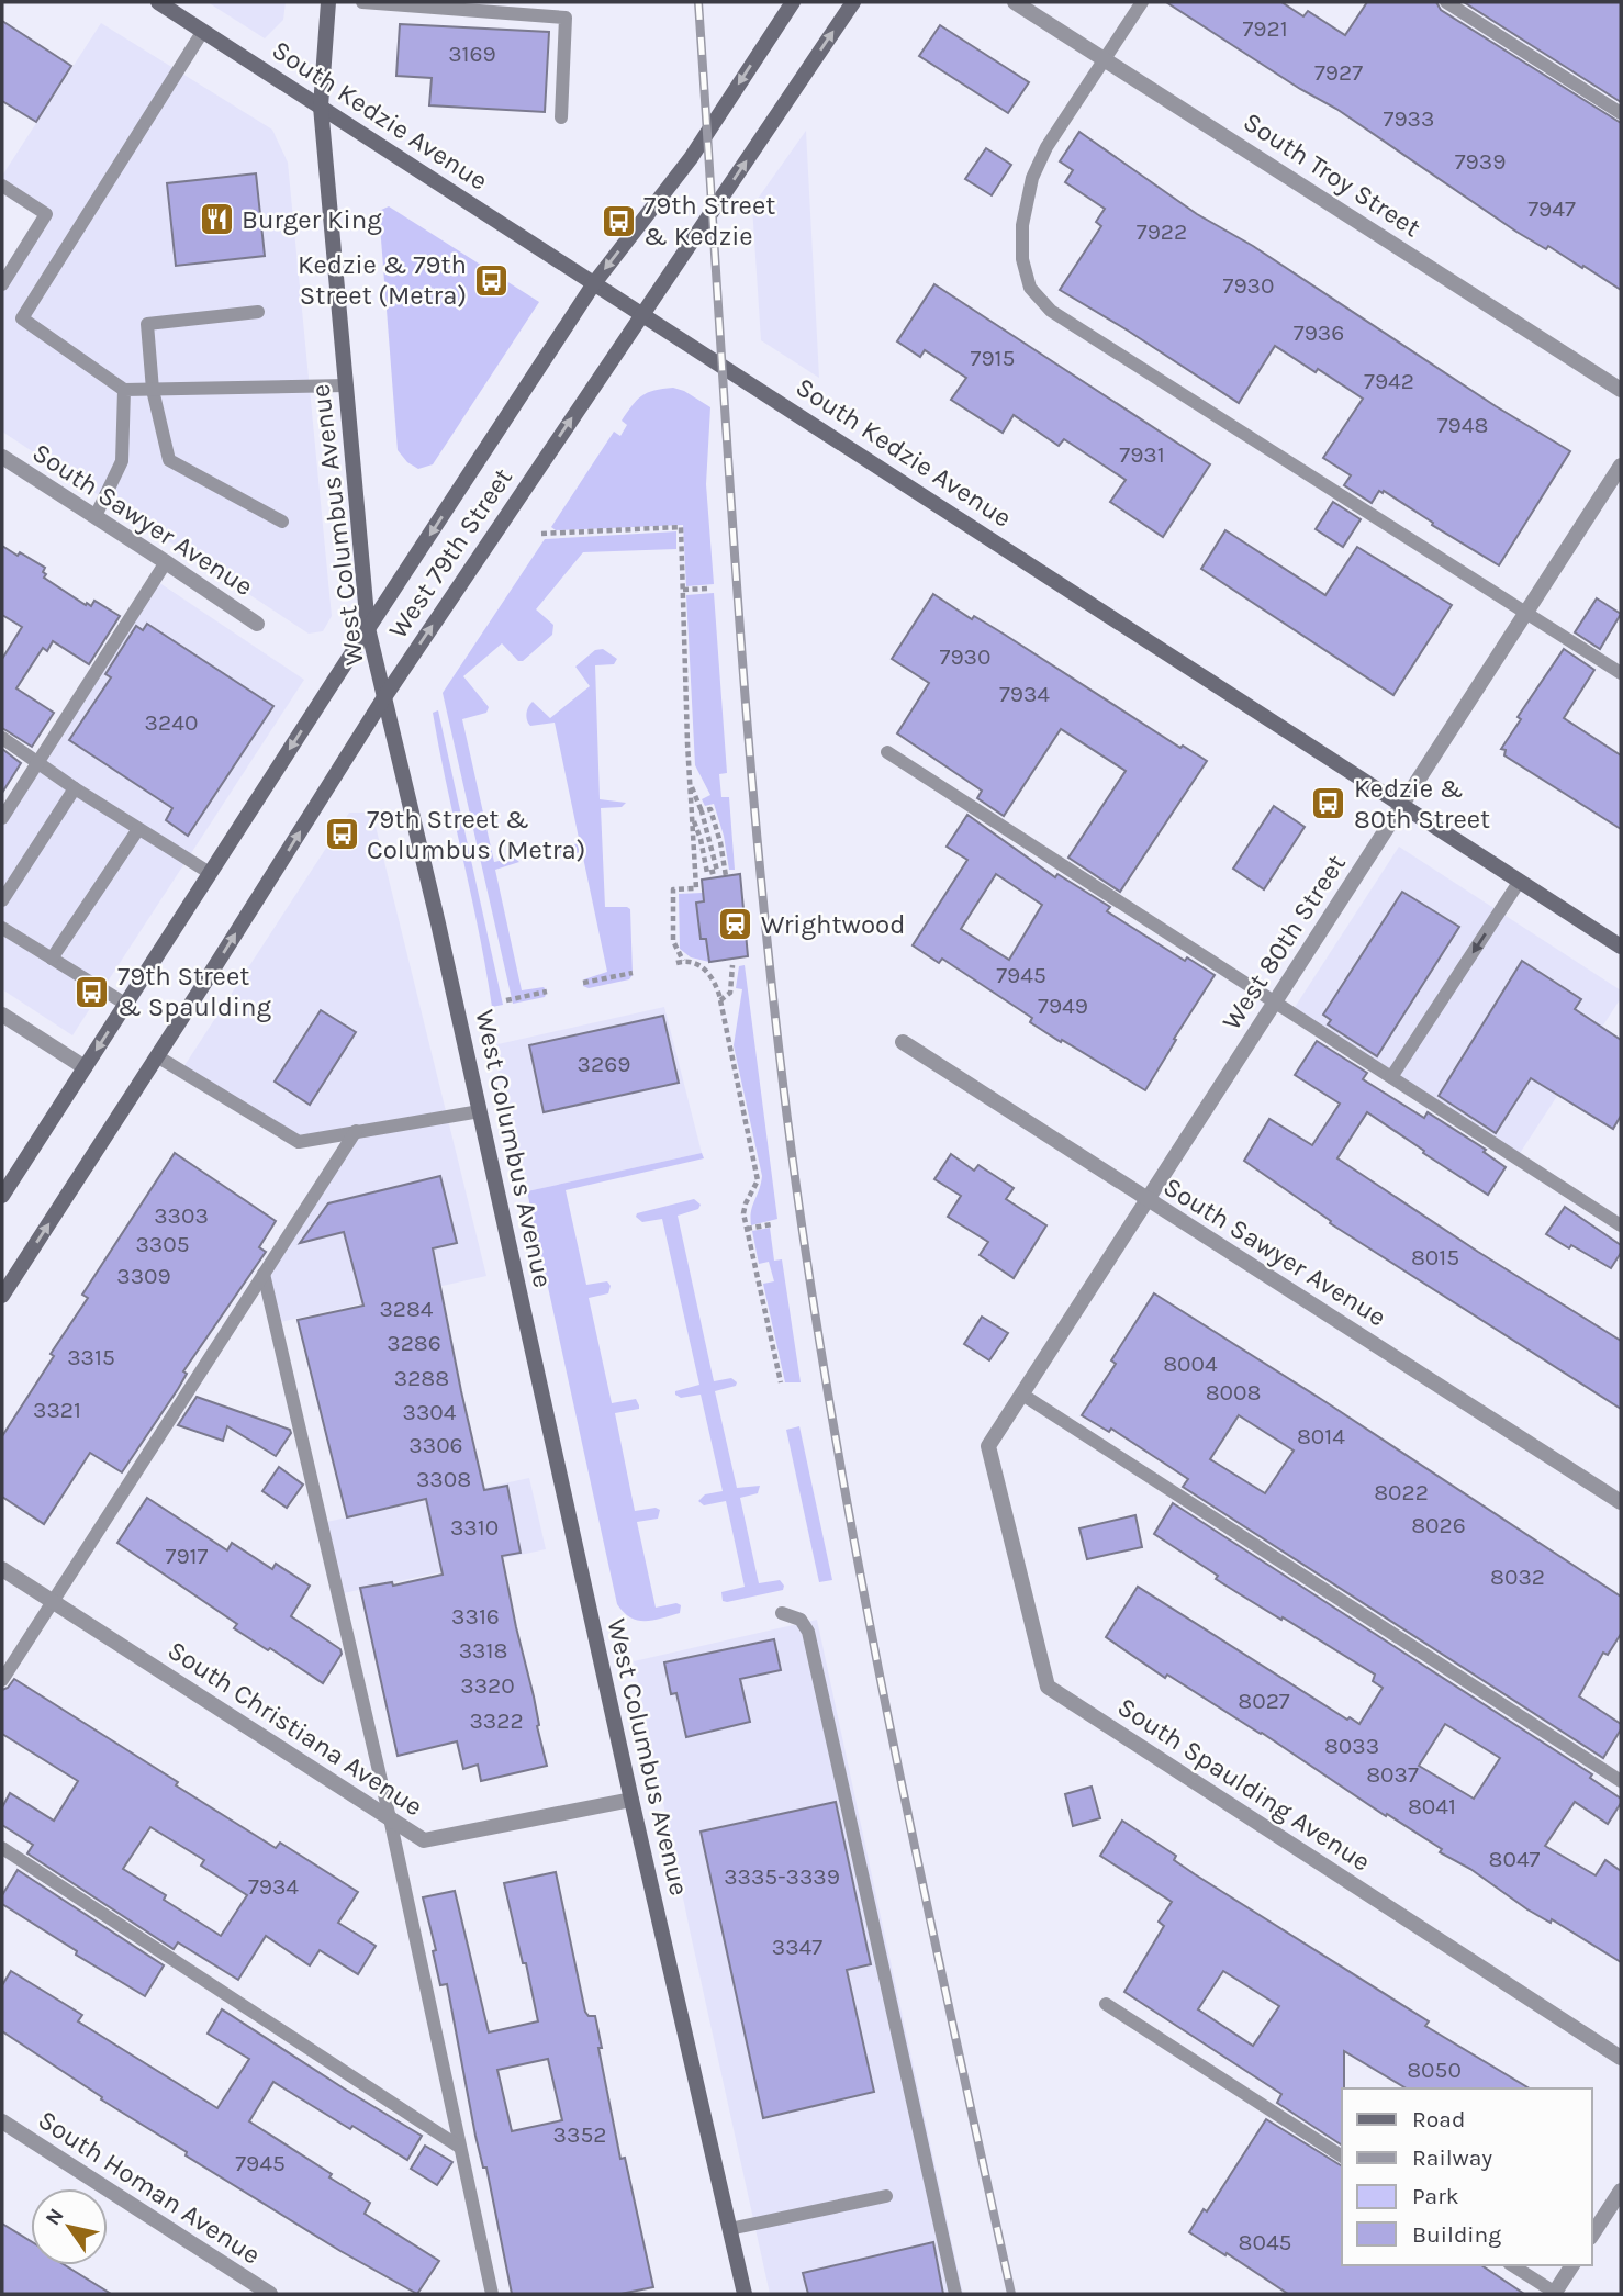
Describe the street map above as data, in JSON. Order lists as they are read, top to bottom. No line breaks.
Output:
{"streets":{"main road":["South Kedzie Avenue","West Columbus Avenue","West 79th Street"],"street":["South Troy Street","South Sawyer Avenue","West 80th Street","South Christiana Avenue","South Spaulding Avenue","South Homan Avenue"]},"crossings":[["South Kedzie Avenue","West Columbus Avenue"],["South Kedzie Avenue","West 79th Street"],["South Kedzie Avenue","West 80th Street"],["South Sawyer Avenue","West 80th Street"],["West Columbus Avenue","West 79th Street"],["West Columbus Avenue","South Christiana Avenue"],["West 80th Street","South Spaulding Avenue"]],"places":{"restaurant":["Burger King"],"bus stop":["79th Street & Kedzie","Kedzie & 79th Street (Metra)","Kedzie & 80th Street","79th Street & Columbus (Metra)","79th Street & Spaulding"],"station":["Wrightwood"]},"house_numbers":["7921","3169","7927","7933","7939","7947","7922","7930","7936","7915","7942","7948","7931","7930","7934","3240","7945","7949","3269","3303","3305","8015","3309","3284","3286","3315","8004","3288","8008","3321","3304","8014","3306","3308","8022","8026","3310","7917","8032","3316","3318","3320","8027","3322","8033","8037","8041","8047","3335-3339","7934","3347","8050","3352","7945","8045"],"legend":["Road","Railway","Park","Building"],"north":"top left"}
